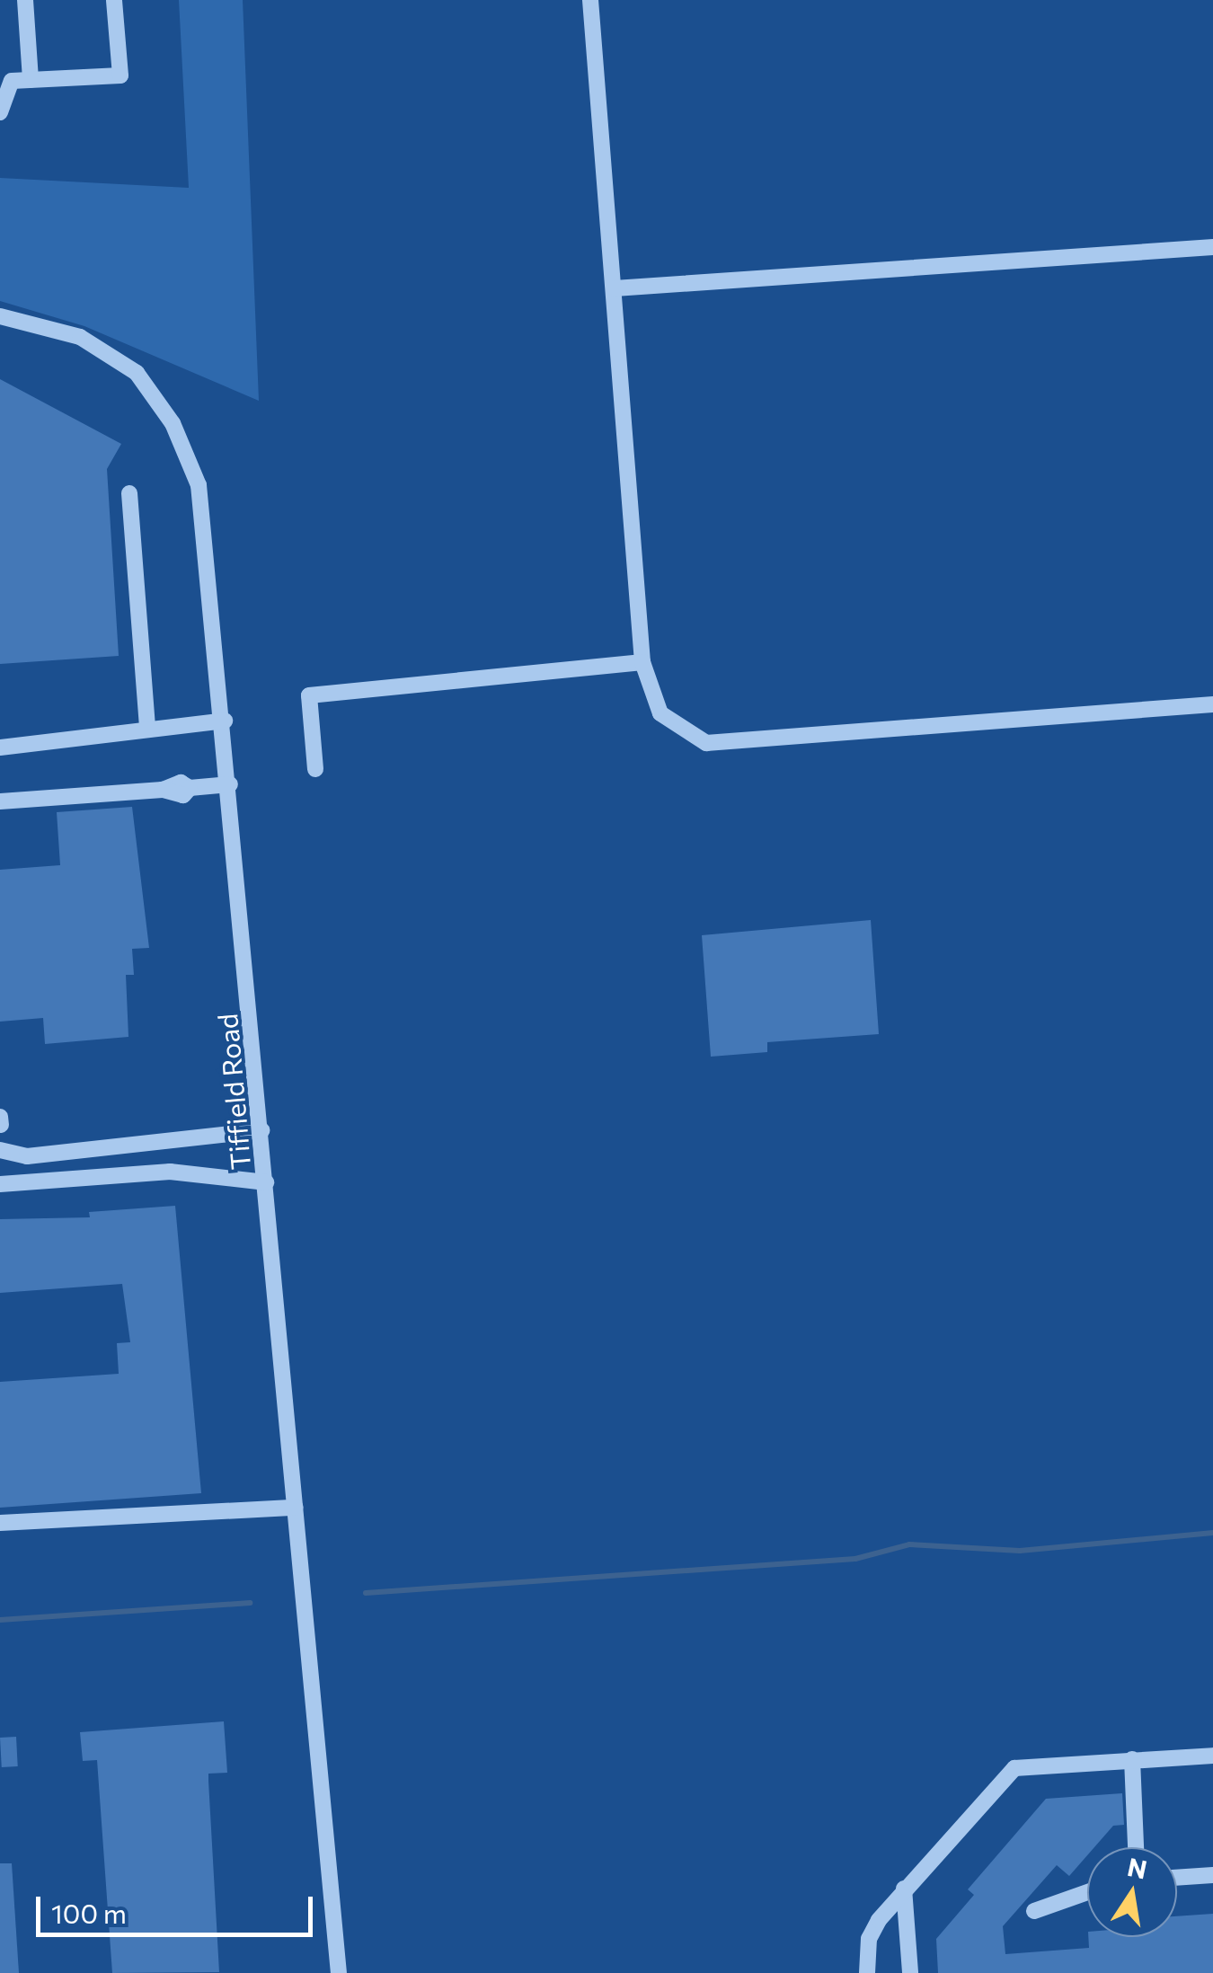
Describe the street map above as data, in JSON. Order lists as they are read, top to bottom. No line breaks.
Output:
{"streets":{"street":["Tiffield Road"]},"scale_bar":"100 m","north":"top"}
